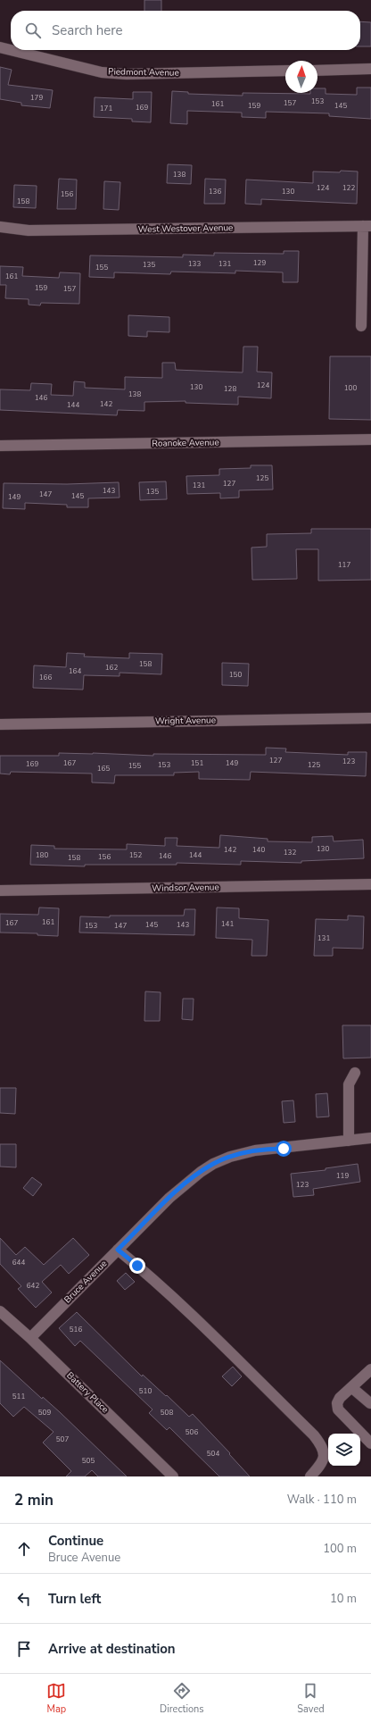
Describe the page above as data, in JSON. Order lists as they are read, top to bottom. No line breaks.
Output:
{"streets":{"street":["Piedmont Avenue","West Westover Avenue","Roanoke Avenue","Wright Avenue","Windsor Avenue","Bruce Avenue","Battery Place"]},"crossings":[["Bruce Avenue","Battery Place"]],"house_numbers":["179","153","157","161","159","145","169","171","138","124","122","136","130","156","158","129","133","131","135","155","161","159","157","124","130","100","128","138","146","142","144","125","127","131","143","135","147","145","149","117","158","162","164","150","166","127","123","167","151","149","169","153","125","155","165","130","142","140","132","180","152","144","146","156","158","161","167","141","145","143","153","147","131","119","123","644","642","516","510","511","509","508","506","507","504","505"],"north":"top","page":{"search":"Search here","heading":["2 min","Walk · 110 m"],"list":[["Continue","Bruce Avenue","100 m"],["Turn left","10 m"],"Arrive at destination"],"nav":["Map","Directions","Saved"]}}
